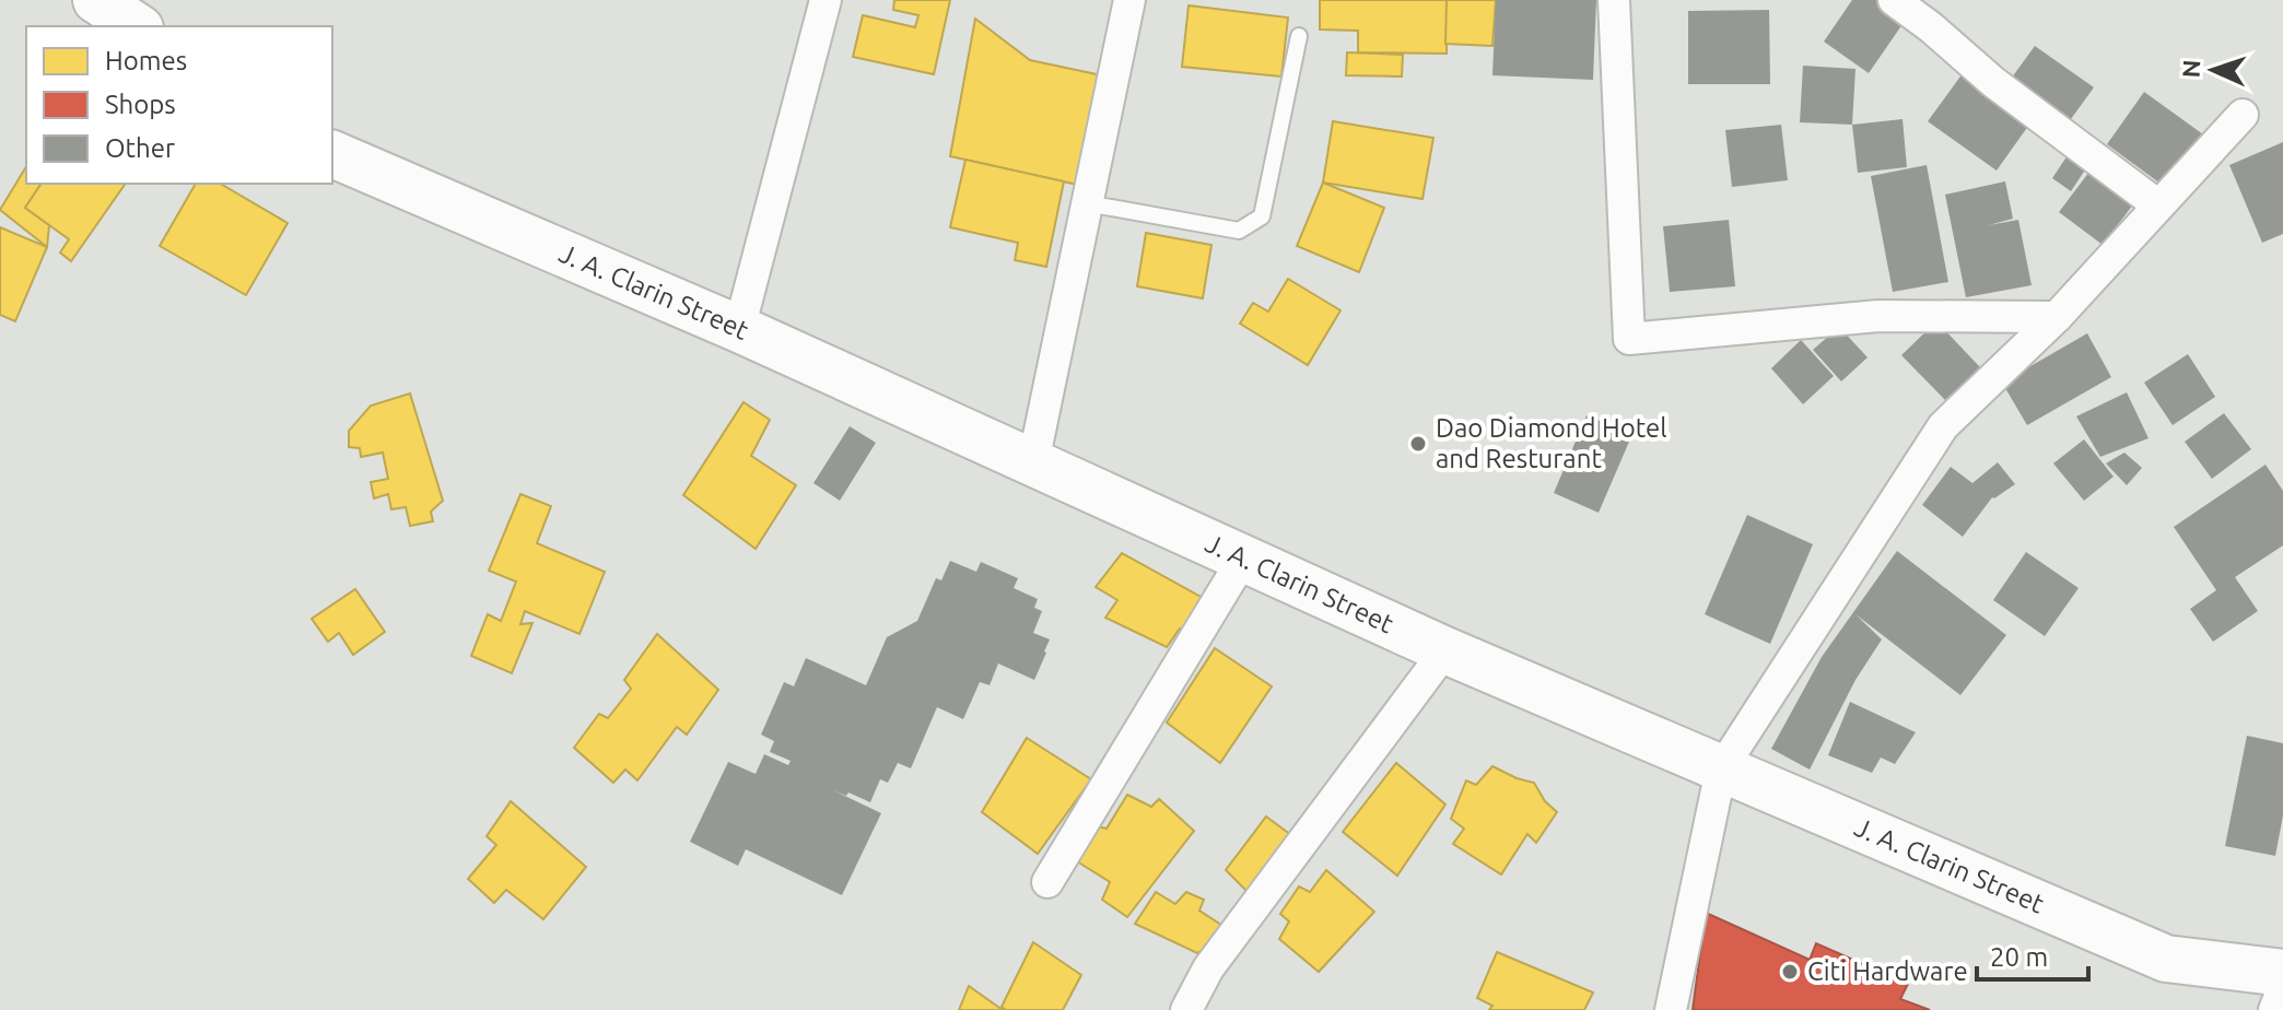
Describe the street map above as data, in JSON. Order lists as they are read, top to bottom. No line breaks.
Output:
{"streets":{"main road":["J. A. Clarin Street"]},"places":["Dao Diamond Hotel and Resturant","Citi Hardware"],"legend":["Homes","Shops","Other"],"scale_bar":"20 m","north":"left"}
